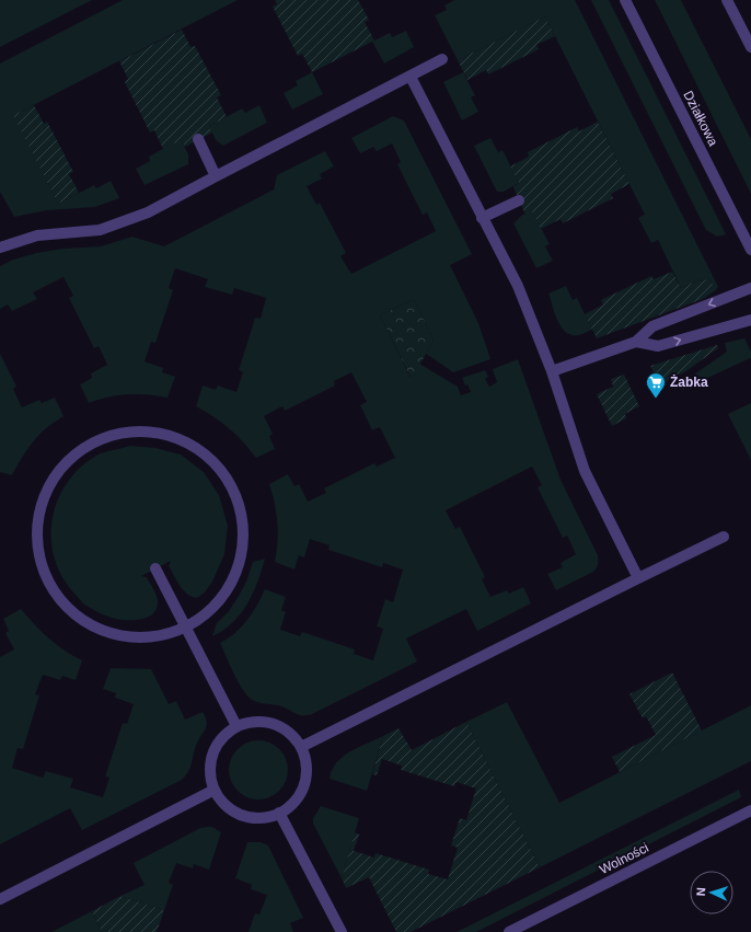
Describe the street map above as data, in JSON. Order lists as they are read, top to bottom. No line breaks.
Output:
{"streets":{"street":["Działkowa","Wolności"]},"places":{"supermarket":["Żabka"]},"north":"left"}
